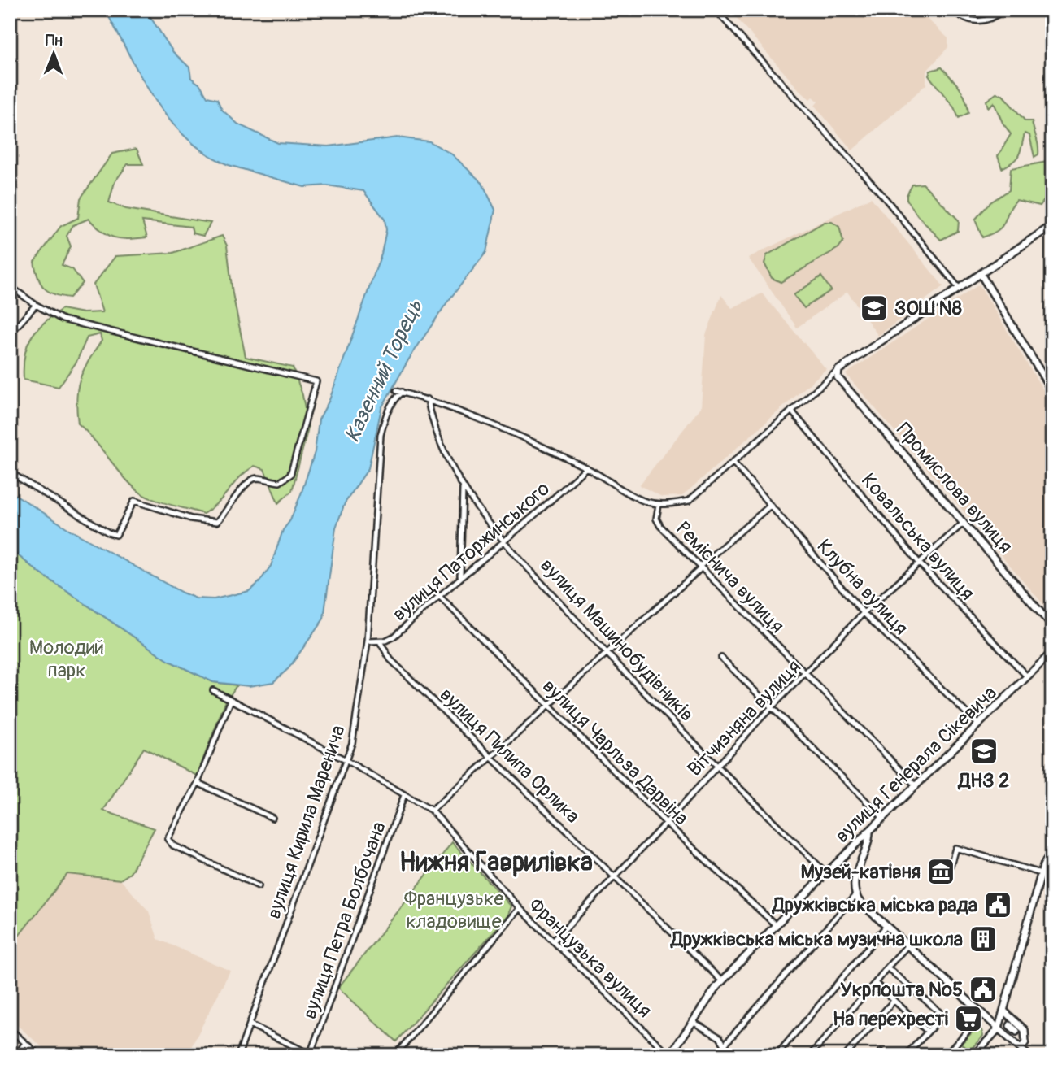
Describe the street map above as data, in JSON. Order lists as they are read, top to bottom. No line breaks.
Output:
{"streets":{"street":["Промислова вулиця","Ковальська вулиця","вулиця Паторжинського","Реміснича вулиця","Клубна вулиця","вулиця Машинобудівників","Вітчизняна вулиця","вулиця Чарльза Дарвіна","вулиця Пилипа Орлика","вулиця Генерала Сікевича","вулиця Кирила Маренича","вулиця Петра Болбочана","Французька вулиця"]},"crossings":[["Промислова вулиця","Вітчизняна вулиця"],["Ковальська вулиця","Вітчизняна вулиця"],["Ковальська вулиця","вулиця Генерала Сікевича"],["вулиця Паторжинського","вулиця Машинобудівників"],["вулиця Паторжинського","вулиця Чарльза Дарвіна"],["вулиця Паторжинського","вулиця Пилипа Орлика"],["вулиця Паторжинського","вулиця Кирила Маренича"],["Реміснича вулиця","Вітчизняна вулиця"],["Реміснича вулиця","вулиця Генерала Сікевича"],["Клубна вулиця","Вітчизняна вулиця"],["Клубна вулиця","вулиця Генерала Сікевича"],["вулиця Машинобудівників","Вітчизняна вулиця"],["вулиця Машинобудівників","вулиця Генерала Сікевича"],["Вітчизняна вулиця","вулиця Чарльза Дарвіна"],["Вітчизняна вулиця","вулиця Пилипа Орлика"],["Вітчизняна вулиця","Французька вулиця"],["вулиця Чарльза Дарвіна","вулиця Генерала Сікевича"],["вулиця Пилипа Орлика","вулиця Генерала Сікевича"],["вулиця Генерала Сікевича","Французька вулиця"],["вулиця Кирила Маренича","Французька вулиця"],["вулиця Петра Болбочана","Французька вулиця"]],"districts":["Нижня Гаврилівка"],"water":["Казенний Торець"],"parks":["Молодий парк","Французьке кладовище"],"places":{"school or university":["ЗОШ N8","ДНЗ 2"],"museum":["Музей-катівня"],"public building":["Дружківська міська рада","Укрпошта №5"],"building":["Дружківська міська музична школа"],"supermarket":["На перехресті"]},"north":"top"}
